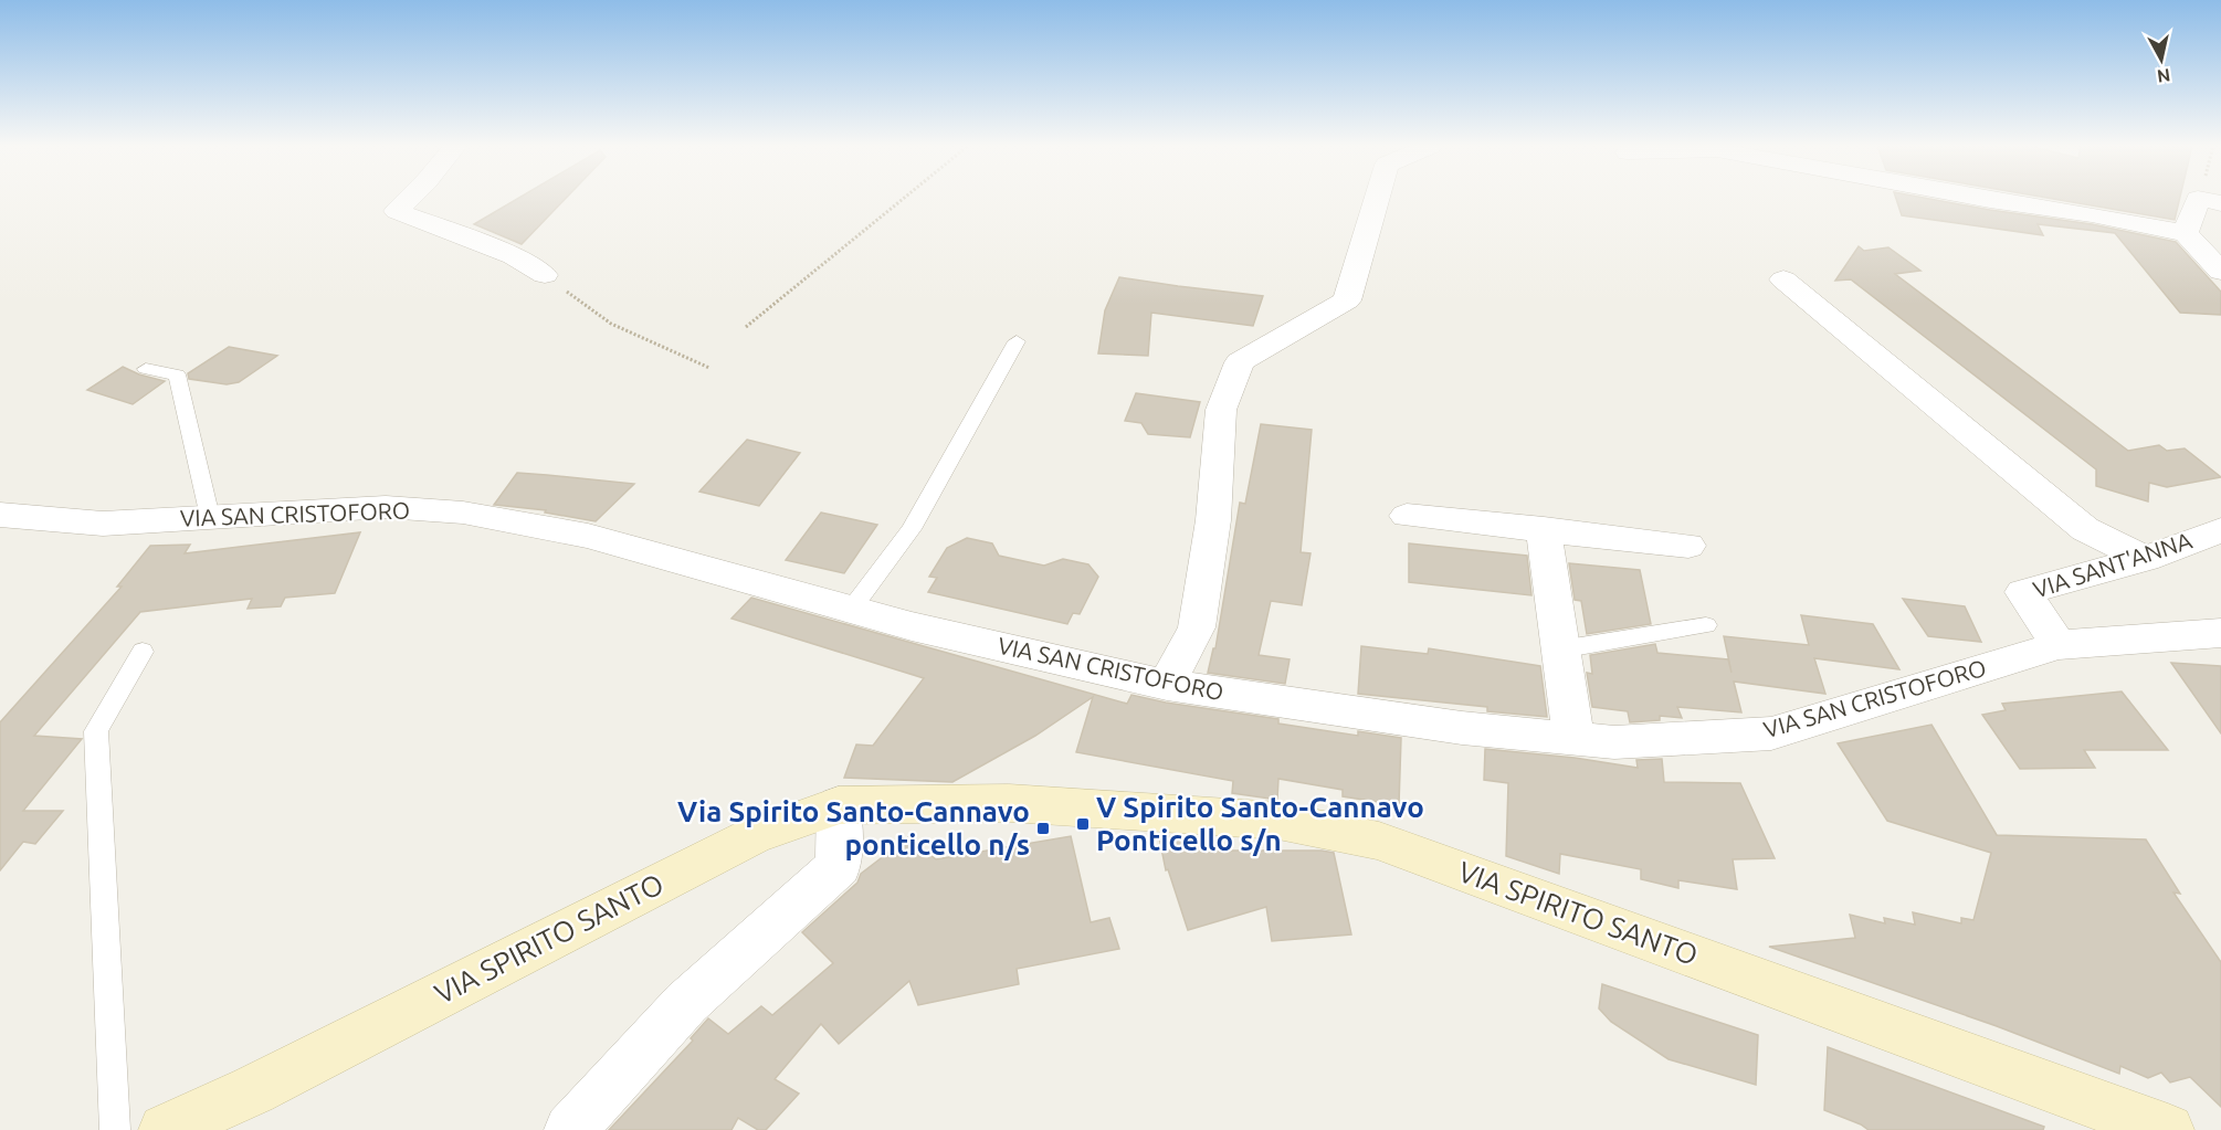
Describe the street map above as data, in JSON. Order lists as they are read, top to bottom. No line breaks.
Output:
{"streets":{"street":["VIA SAN CRISTOFORO","VIA SANT'ANNA","VIA SPIRITO SANTO"]},"crossings":[["VIA SAN CRISTOFORO","VIA SANT'ANNA"]],"places":{"transit":["V Spirito Santo-Cannavo Ponticello s/n","Via Spirito Santo-Cannavo ponticello n/s"]},"north":"bottom"}
